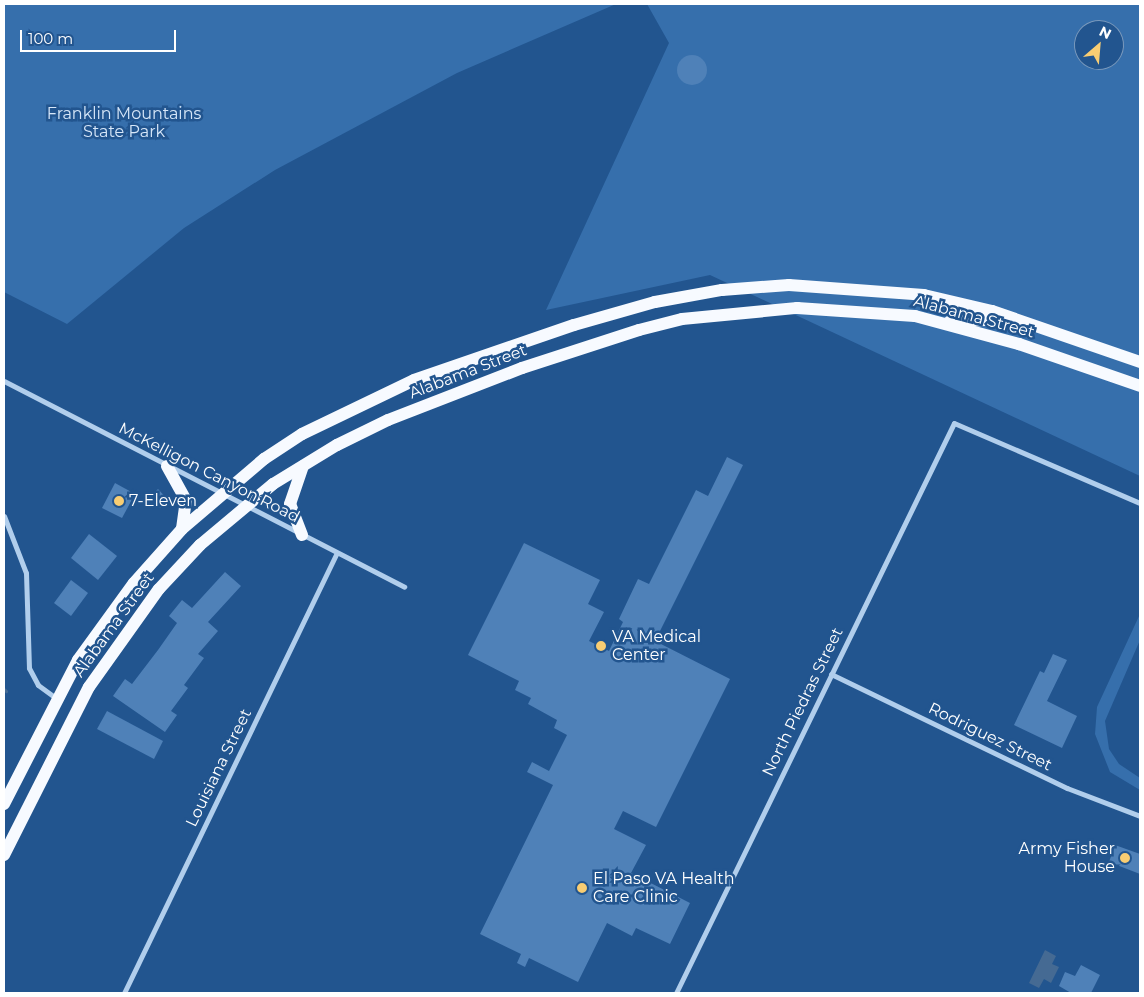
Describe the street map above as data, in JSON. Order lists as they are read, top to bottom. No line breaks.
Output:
{"streets":{"main road":["Alabama Street"],"street":["McKelligon Canyon Road","North Piedras Street","Rodriguez Street","Louisiana Street"]},"crossings":[["Alabama Street","McKelligon Canyon Road"],["McKelligon Canyon Road","Louisiana Street"],["North Piedras Street","Rodriguez Street"]],"parks":["Franklin Mountains State Park"],"places":["7-Eleven","VA Medical Center","Army Fisher House","El Paso VA Health Care Clinic"],"scale_bar":"100 m","north":"top right"}
